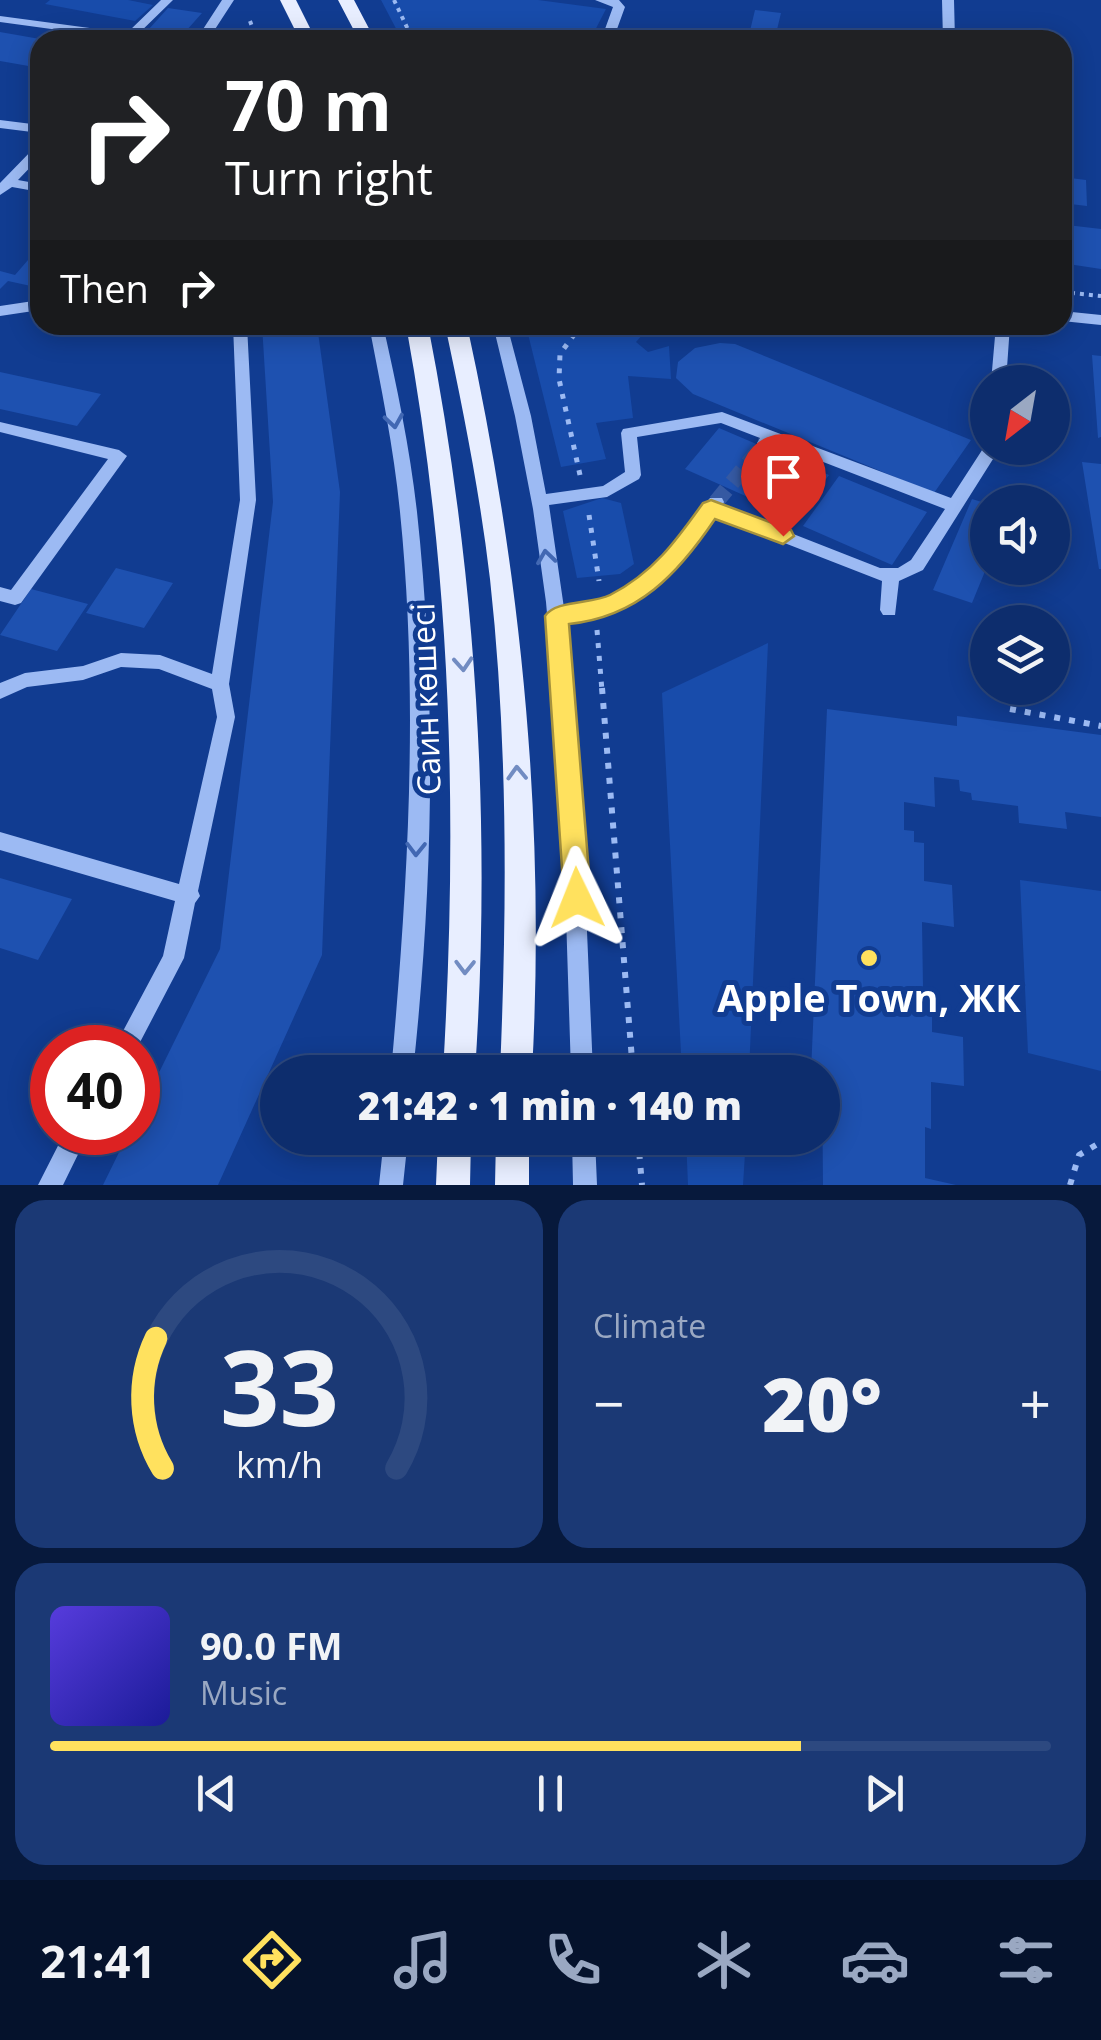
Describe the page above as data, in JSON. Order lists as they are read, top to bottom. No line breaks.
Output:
{"streets":{"main road":["Саин көшесі"]},"places":["Apple Town, ЖК"],"north":"bottom left","page":{"turn":["70 m","Turn right"],"then":"Then","limit":"40","trip":"21:42 · 1 min · 140 m","tile":"Climate","heat":["−","20°","+"],"song":["90.0 FM","Music"],"tabs":"21:41","gauge":["33","km/h"]}}
